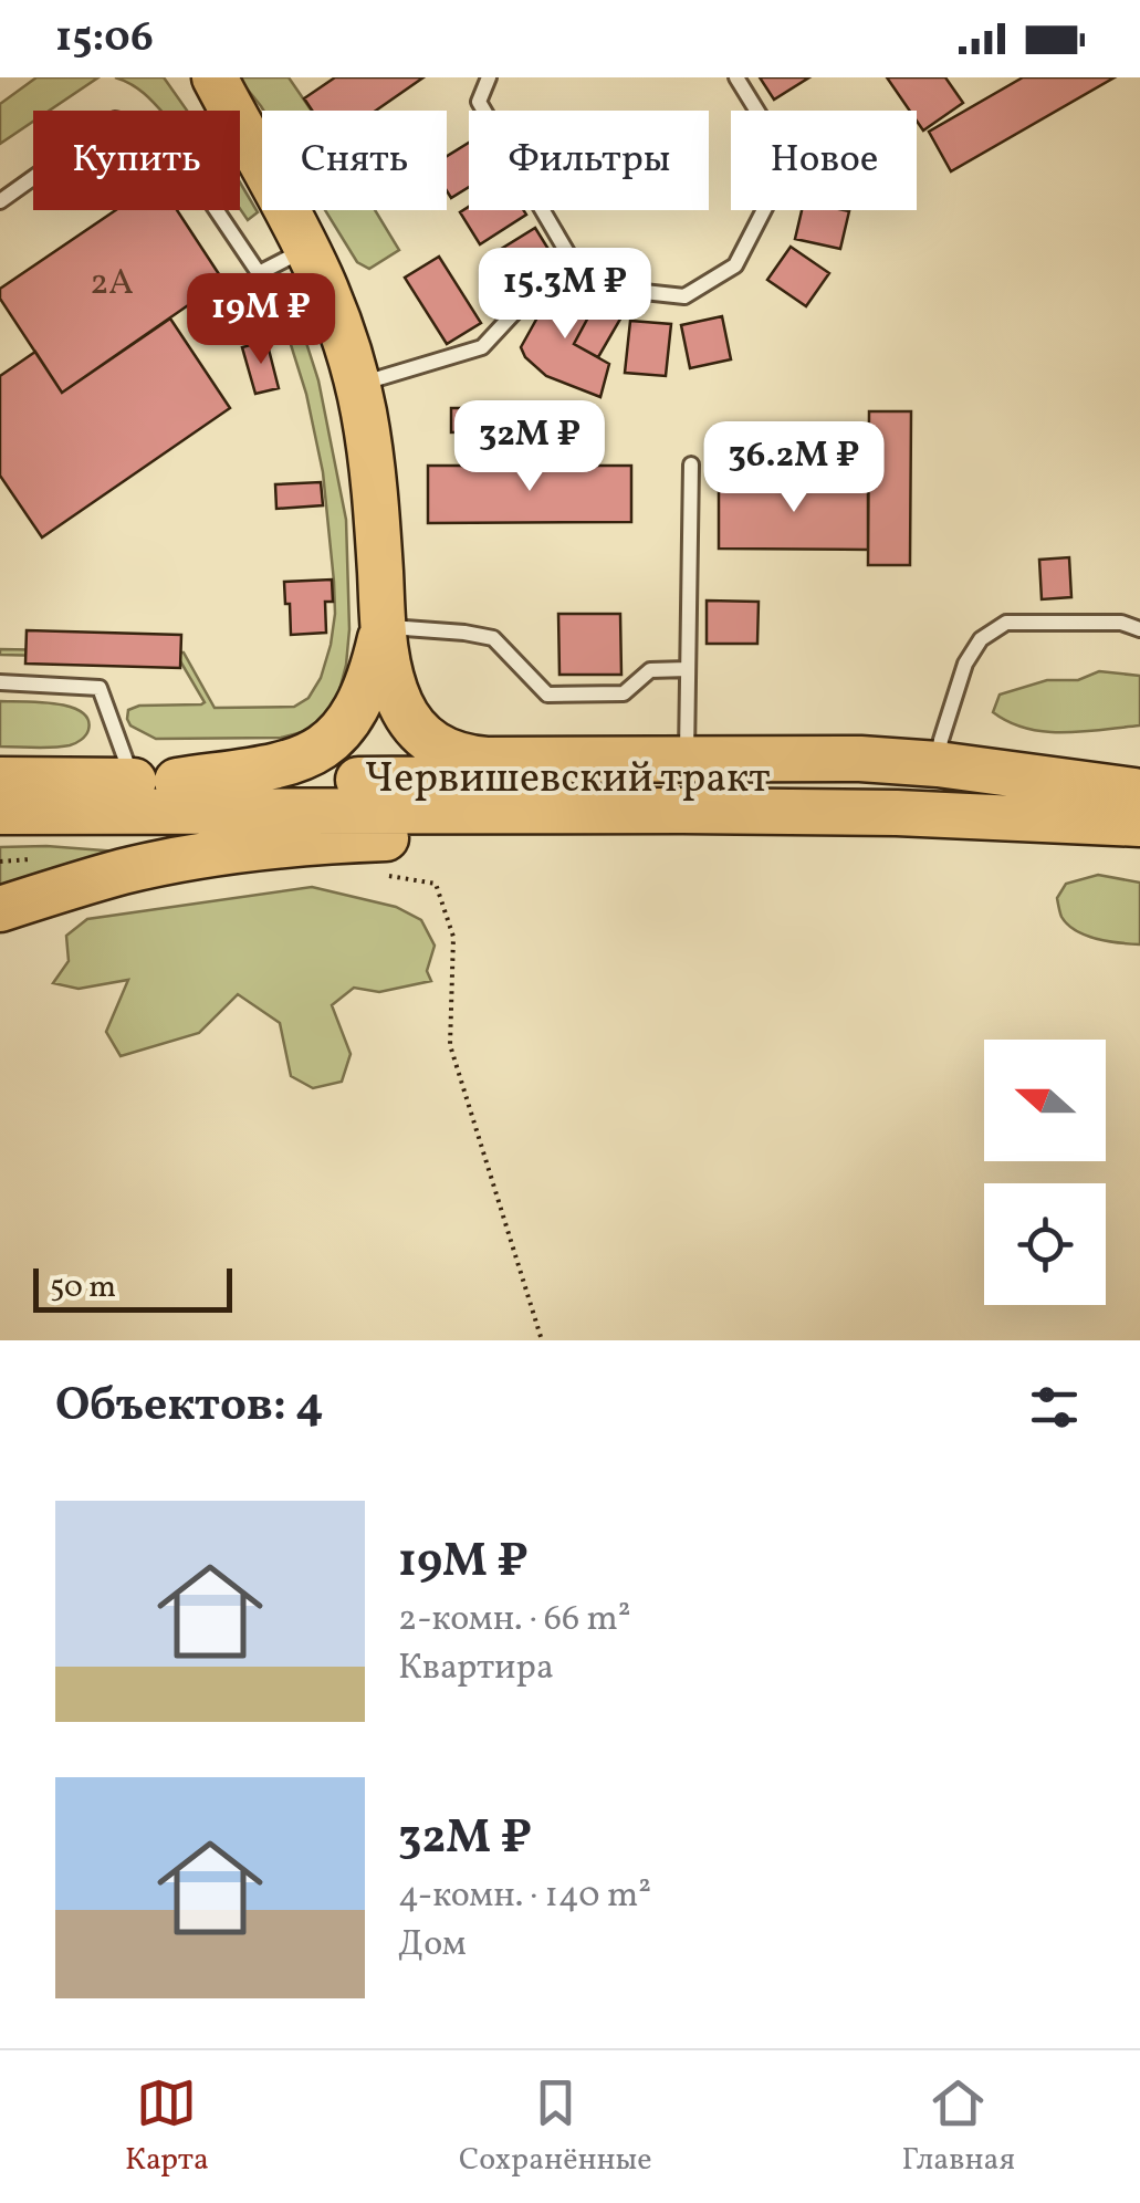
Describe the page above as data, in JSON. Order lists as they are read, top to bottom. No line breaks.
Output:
{"streets":{"highway":["Червишевский тракт"]},"house_numbers":["2А"],"scale_bar":"50 m","north":"left","page":{"status":"15:06","chip":["Купить","Снять","Фильтры","Новое"],"price":["15.3M ₽","19M ₽","32M ₽","36.2M ₽"],"scale":"50 m","heading":"Объектов: 4","list":[{"name":"19M ₽","note":"2-комн. · 66 m² · Квартира"},{"name":"32M ₽","note":"4-комн. · 140 m² · Дом"}],"tabs":["Карта","Сохранённые","Главная"]}}
